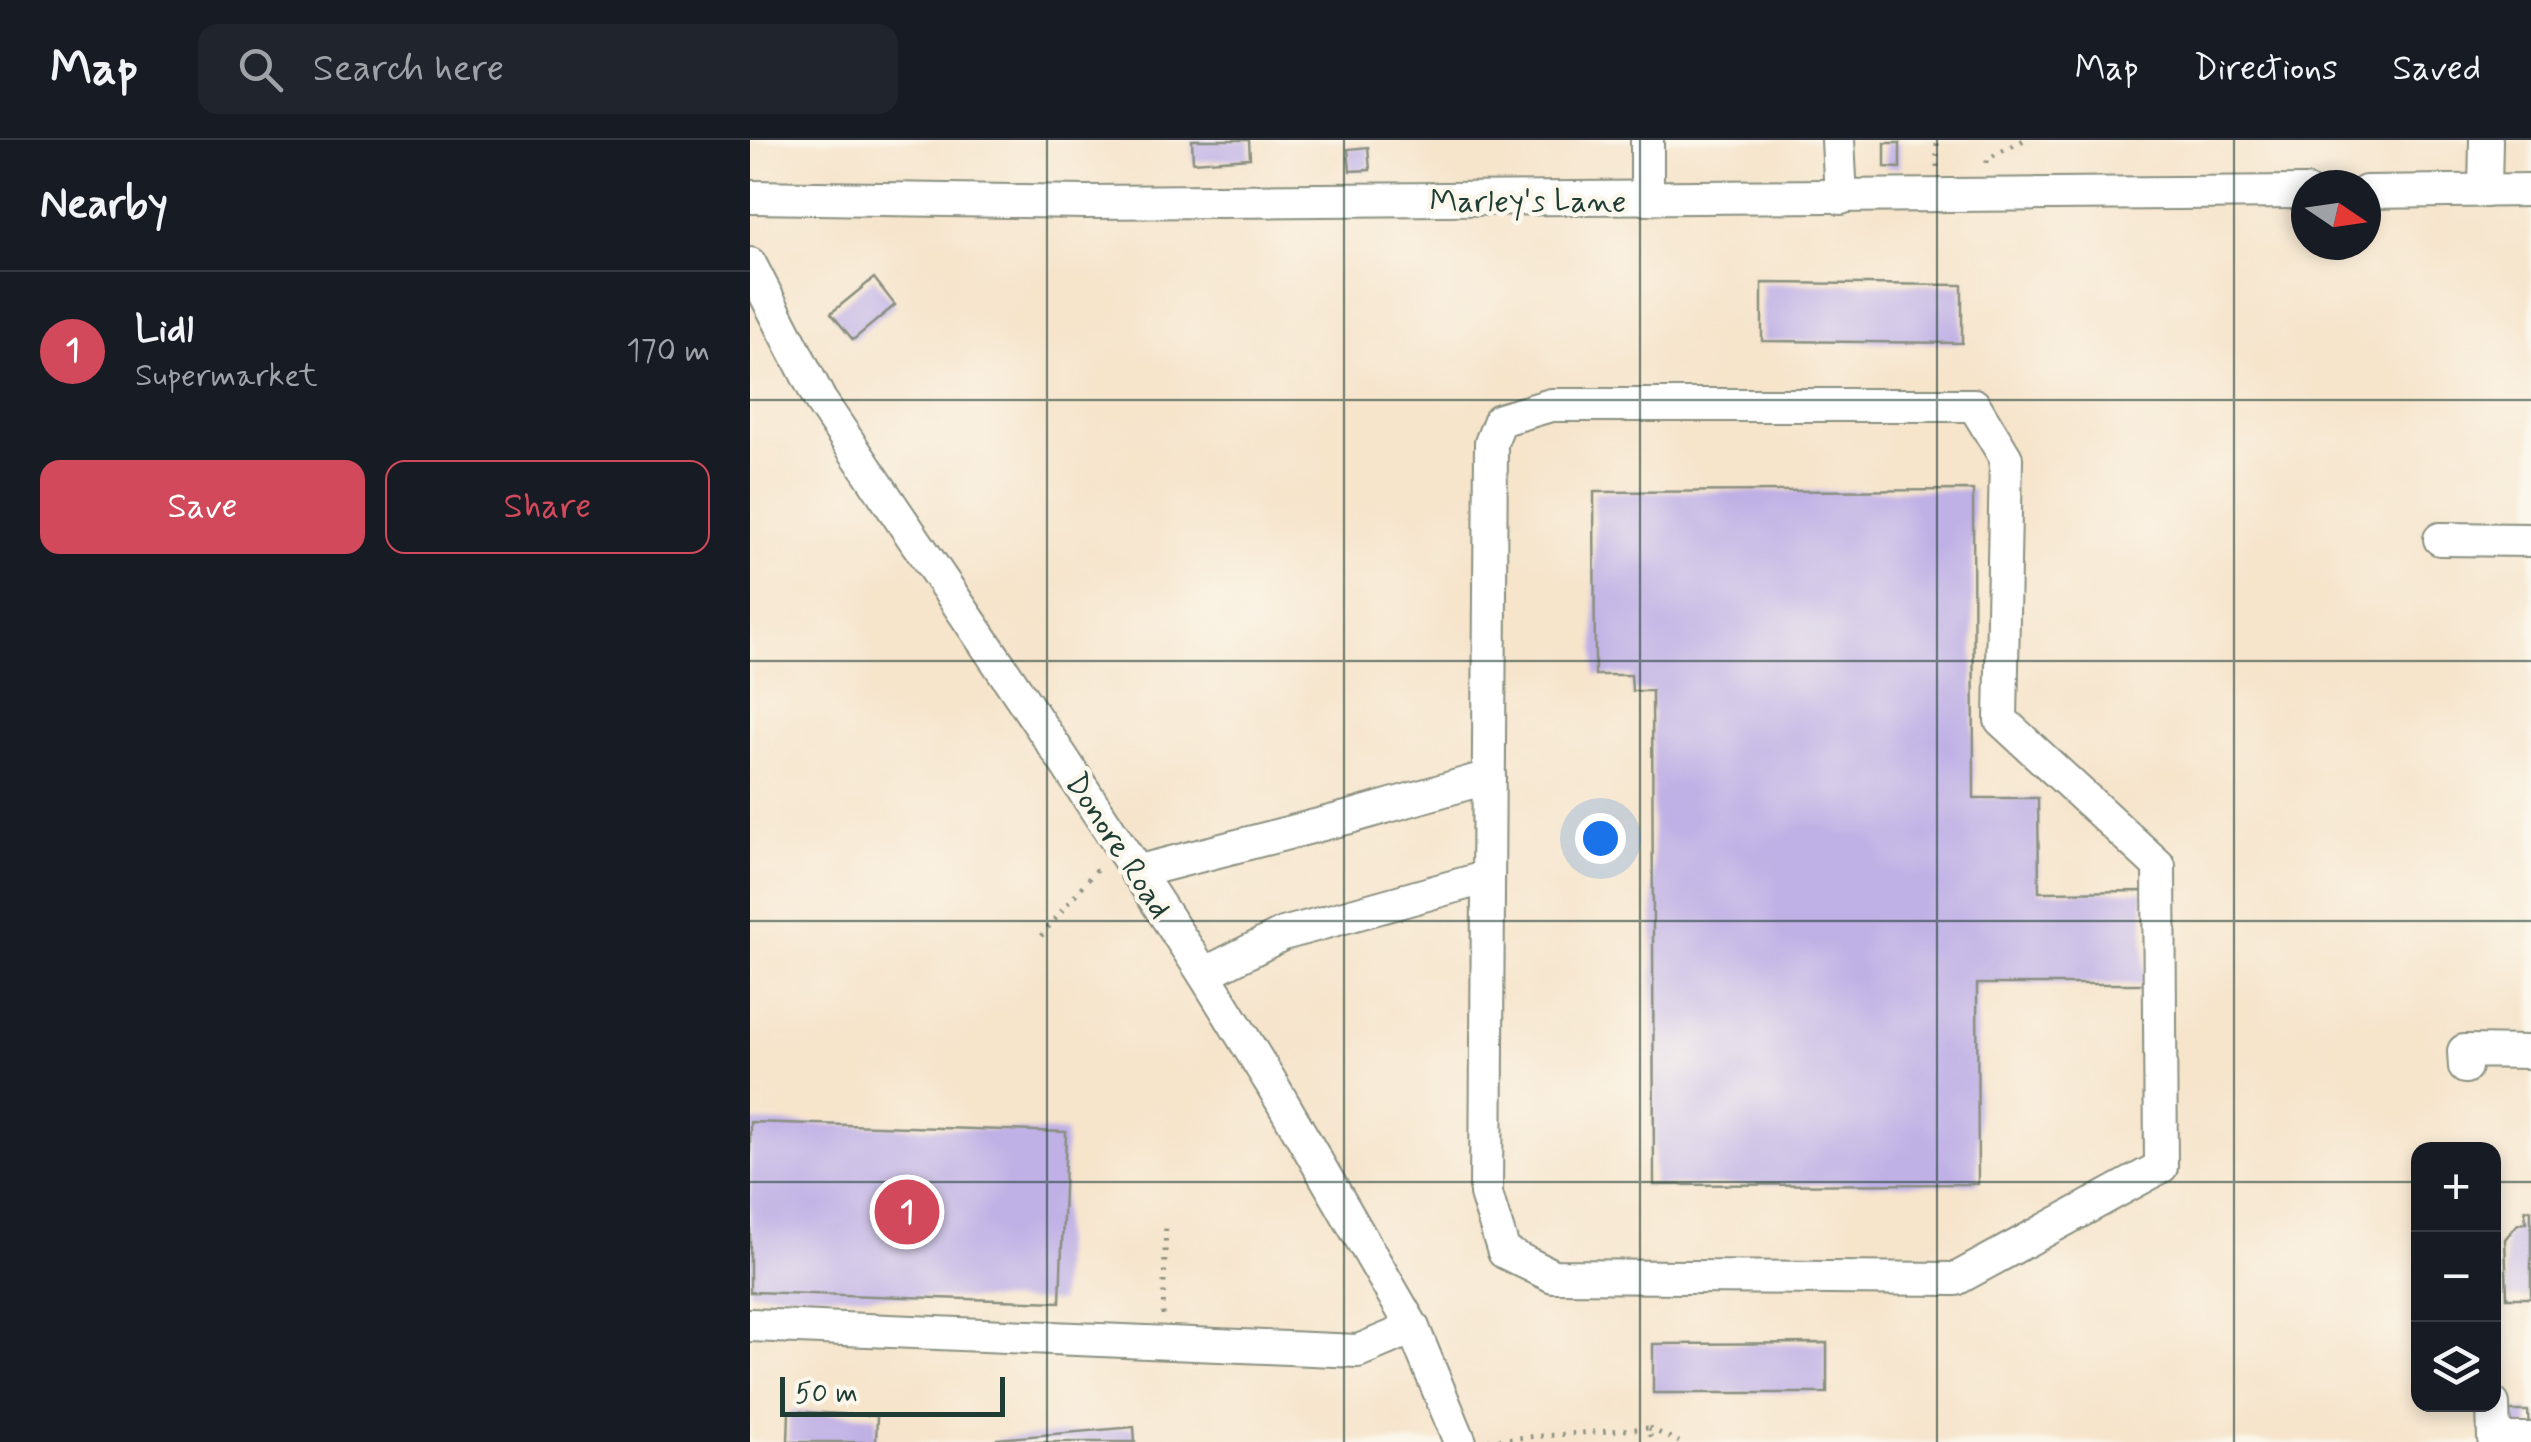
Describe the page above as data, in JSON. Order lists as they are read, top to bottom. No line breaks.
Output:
{"streets":{"street":["Marley's Lane","Donore Road"]},"scale_bar":"50 m","north":"right","page":{"header":"Map","search":"Search here","nav":["Map","Directions","Saved"],"heading":"Nearby","list":[{"mark":"1","name":"Lidl","note":"Supermarket","value":"170 m"}],"buttons":["Save","Share"],"map_buttons":["+","−"],"pins":"1","scale":"50 m"}}
